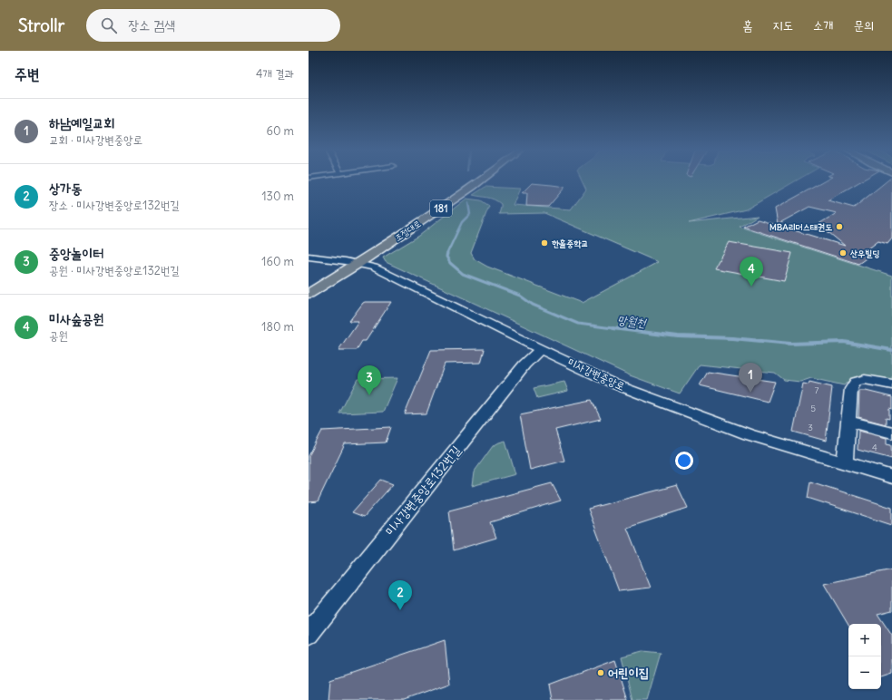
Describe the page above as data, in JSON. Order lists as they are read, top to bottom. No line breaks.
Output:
{"streets":{"main road":["181","조정대로"],"street":["미사강변중앙로","미사강변중앙로132번길"]},"crossings":[["조정대로","미사강변중앙로"],["미사강변중앙로","미사강변중앙로132번길"]],"water":["망월천"],"places":["MBA리더스태권도","한홀중학교","산우빌딩","어린이집"],"house_numbers":["7","5","3","4"],"page":{"header":"Strollr","search":"장소 검색","nav":["홈","지도","소개","문의"],"heading":["주변","4개 결과"],"list":[{"mark":"1","name":"하남예일교회","note":"교회 · 미사강변중앙로","value":"60 m"},{"mark":"2","name":"상가동","note":"장소 · 미사강변중앙로132번길","value":"130 m"},{"mark":"3","name":"중앙놀이터","note":"공원 · 미사강변중앙로132번길","value":"160 m"},{"mark":"4","name":"미사숲공원","note":"공원","value":"180 m"}],"pins":["4","1","3","2"],"map_buttons":["+","−"]}}
